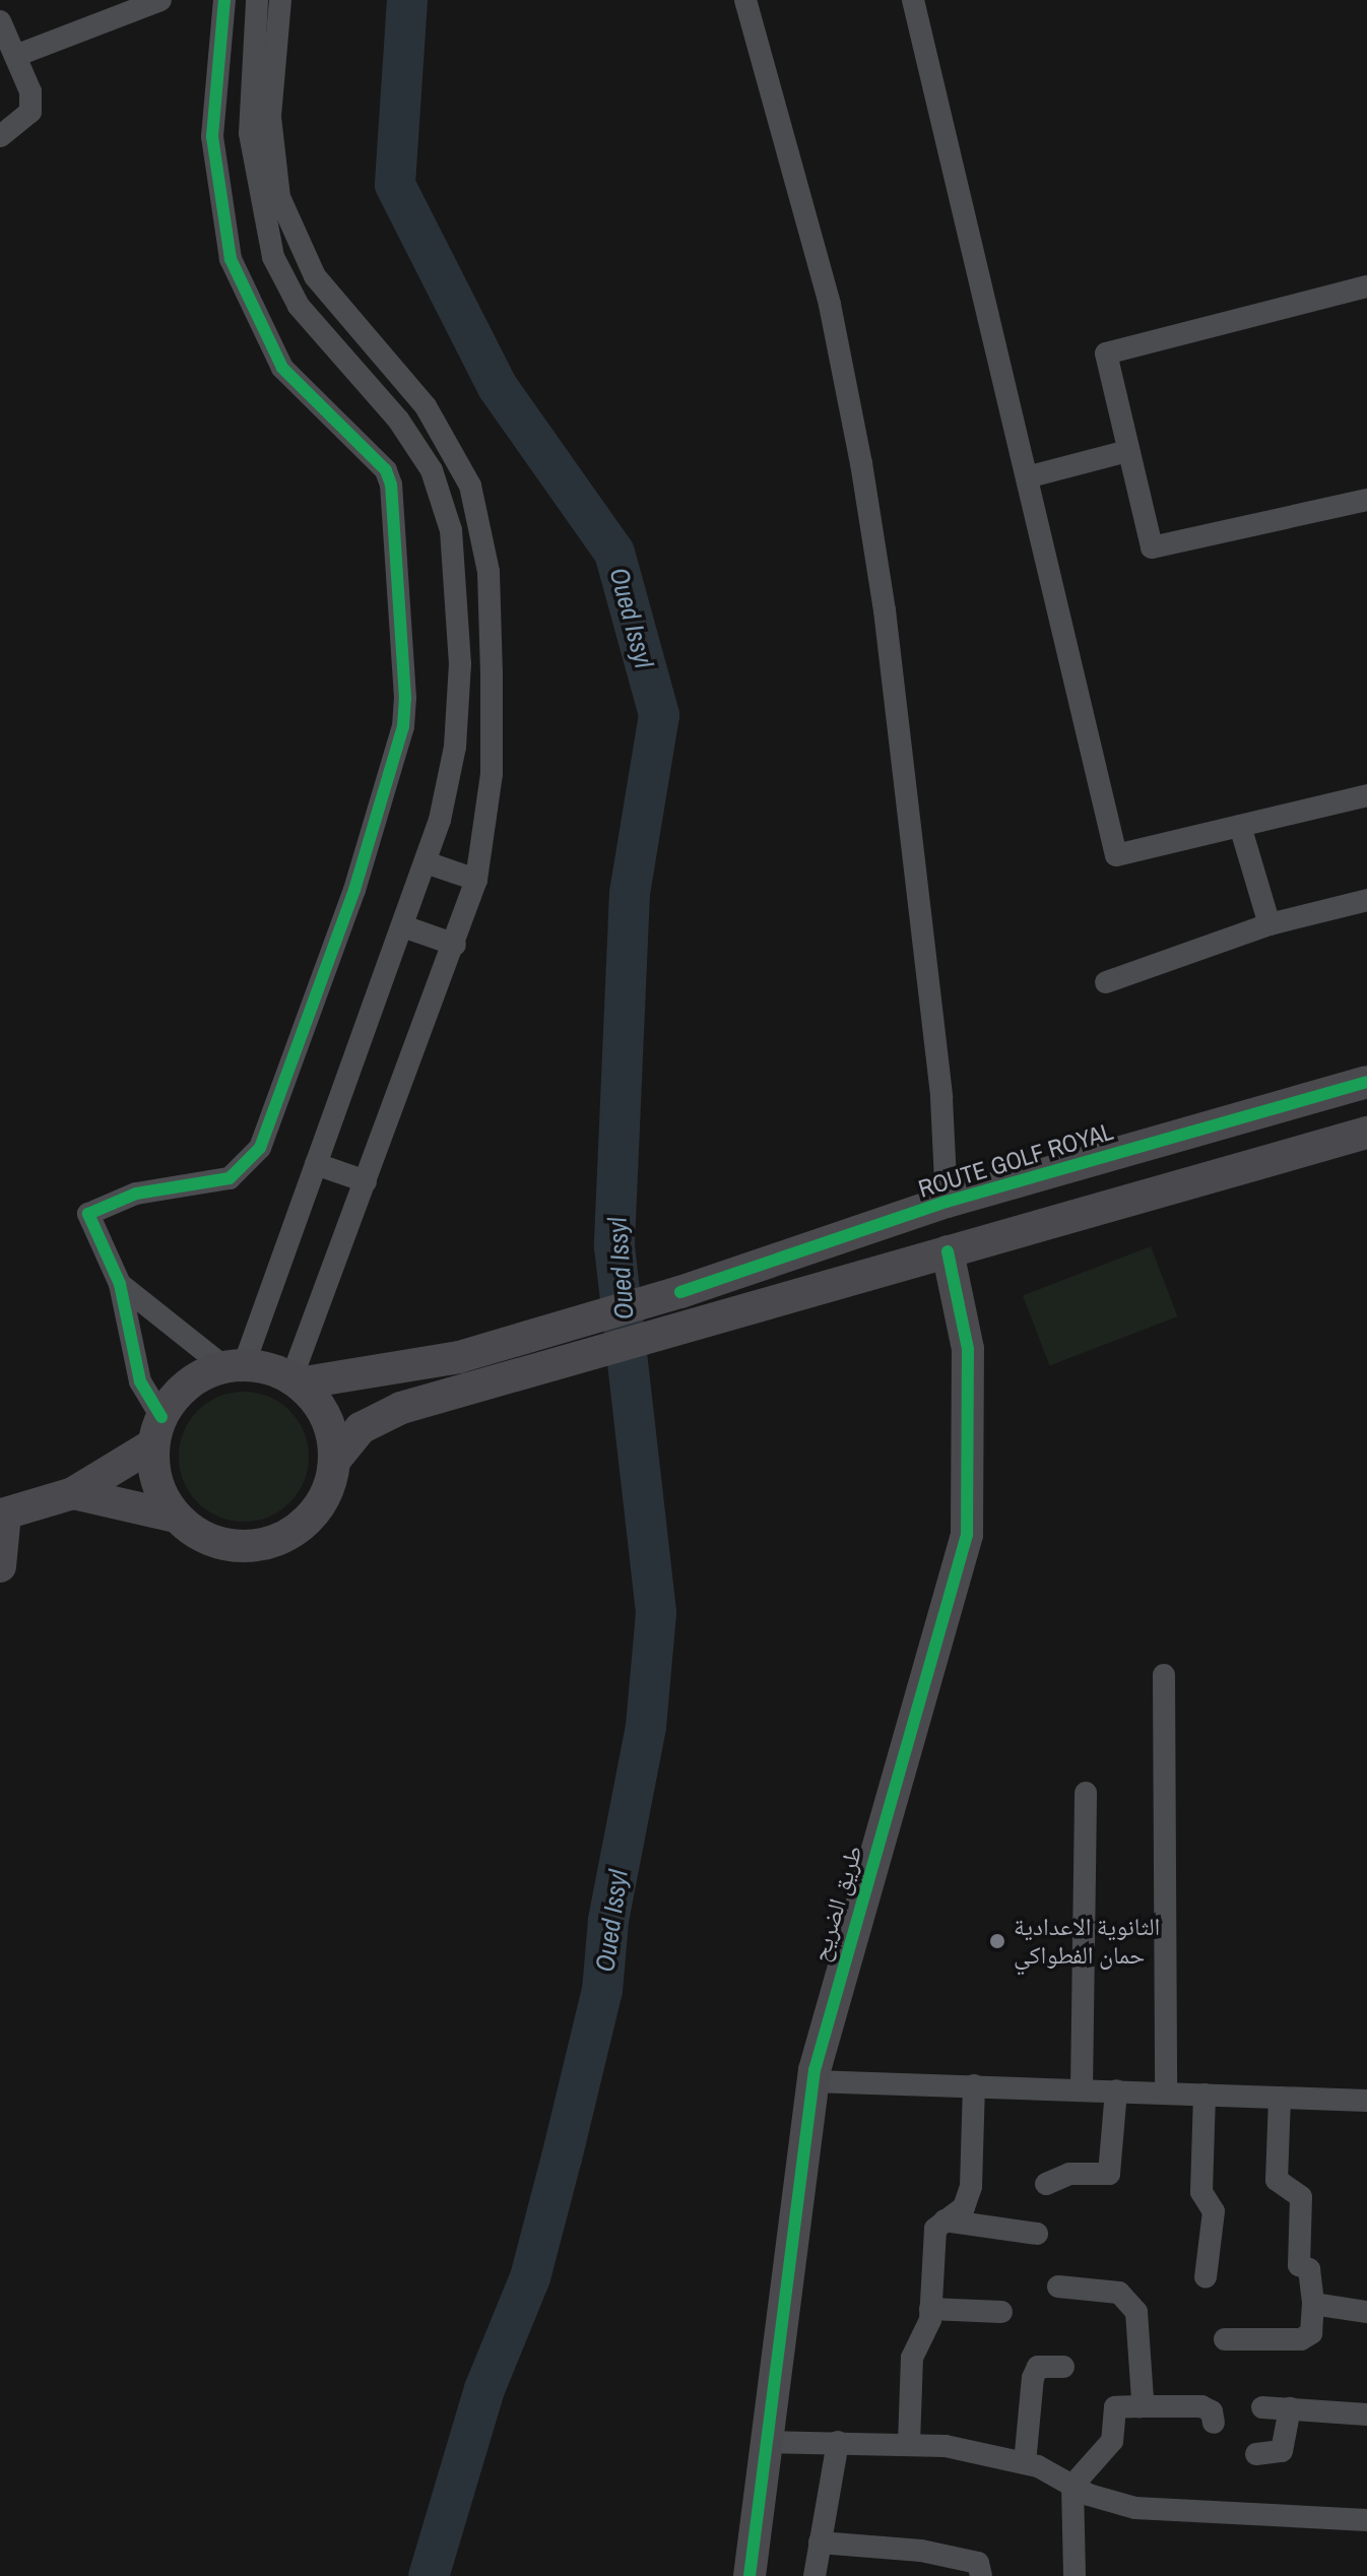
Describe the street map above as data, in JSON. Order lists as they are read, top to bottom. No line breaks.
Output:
{"streets":{"street":["ROUTE GOLF ROYAL","طريق الضريح"]},"water":["Oued Issyl"],"places":["الثانوية الاعدادية حمان الفطواكي"]}
